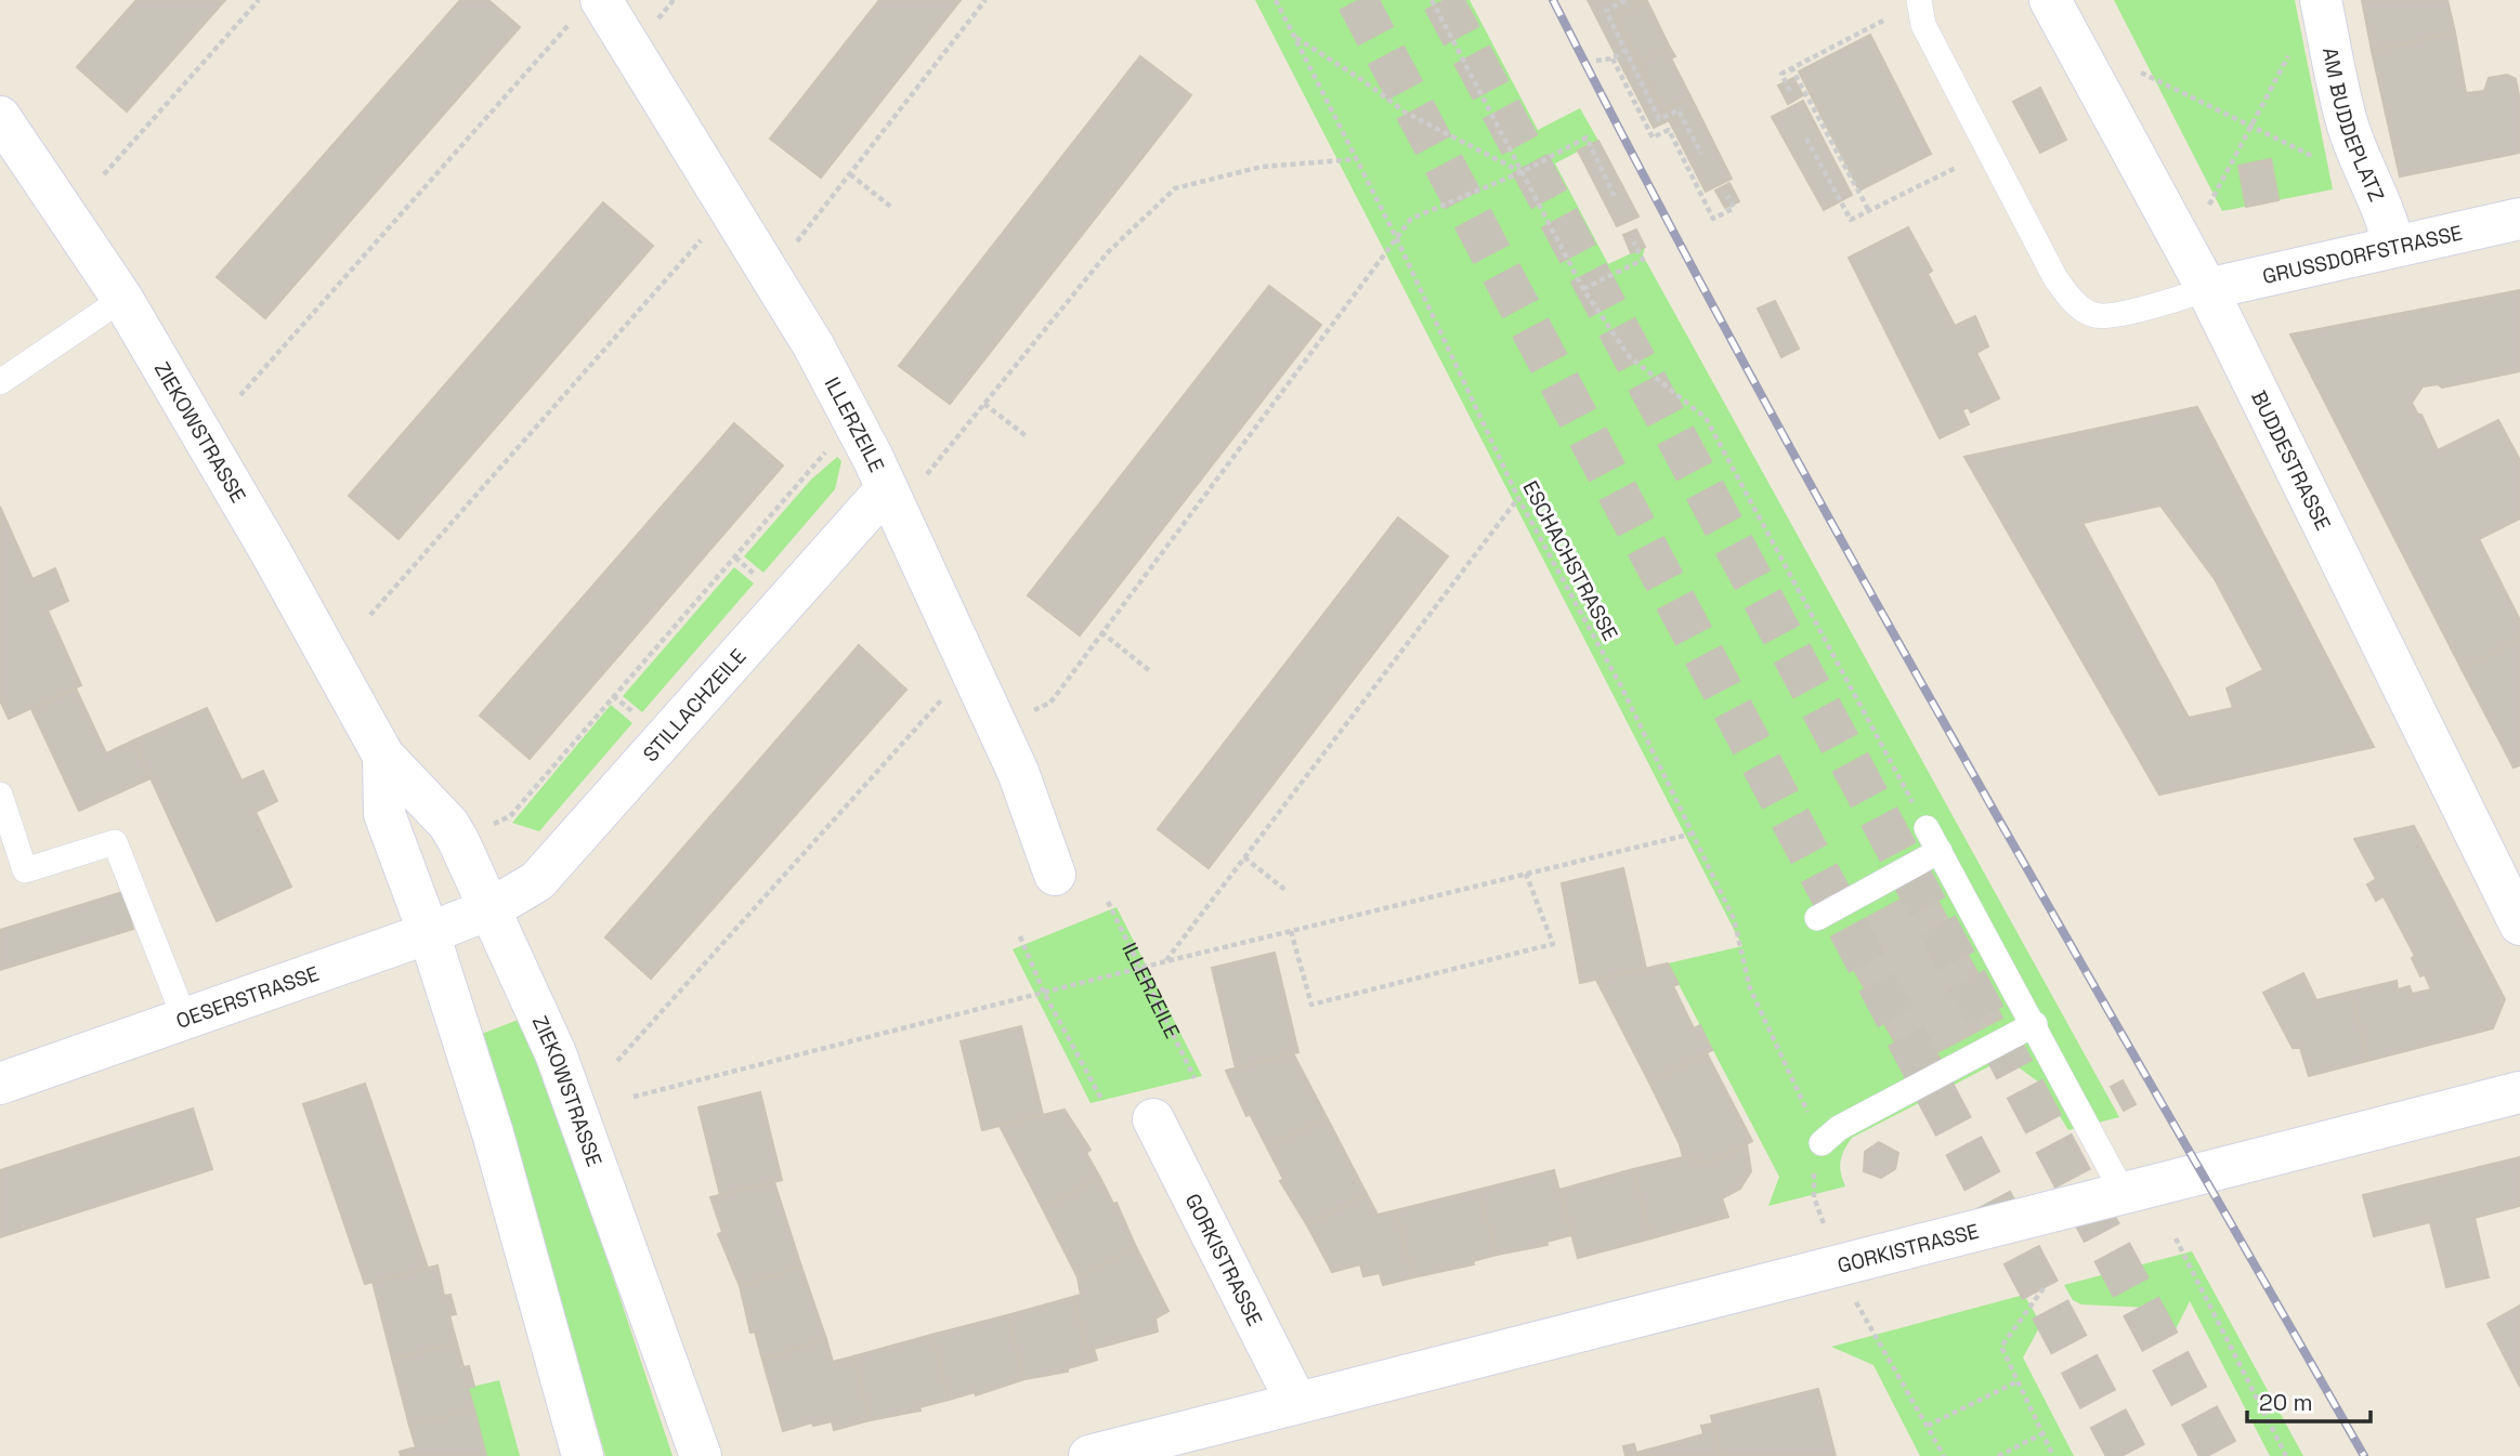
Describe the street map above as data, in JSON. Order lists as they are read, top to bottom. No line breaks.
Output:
{"streets":{"street":["AM BUDDEPLATZ","GRUSSDORFSTRASSE","ILLERZEILE","ZIEKOWSTRASSE","BUDDESTRASSE","STILLACHZEILE","OESERSTRASSE","GORKISTRASSE"],"path":["ESCHACHSTRASSE"]},"crossings":[["AM BUDDEPLATZ","GRUSSDORFSTRASSE"],["GRUSSDORFSTRASSE","BUDDESTRASSE"],["ILLERZEILE","STILLACHZEILE"],["ZIEKOWSTRASSE","STILLACHZEILE"],["ZIEKOWSTRASSE","OESERSTRASSE"],["STILLACHZEILE","OESERSTRASSE"]],"scale_bar":"20 m"}
